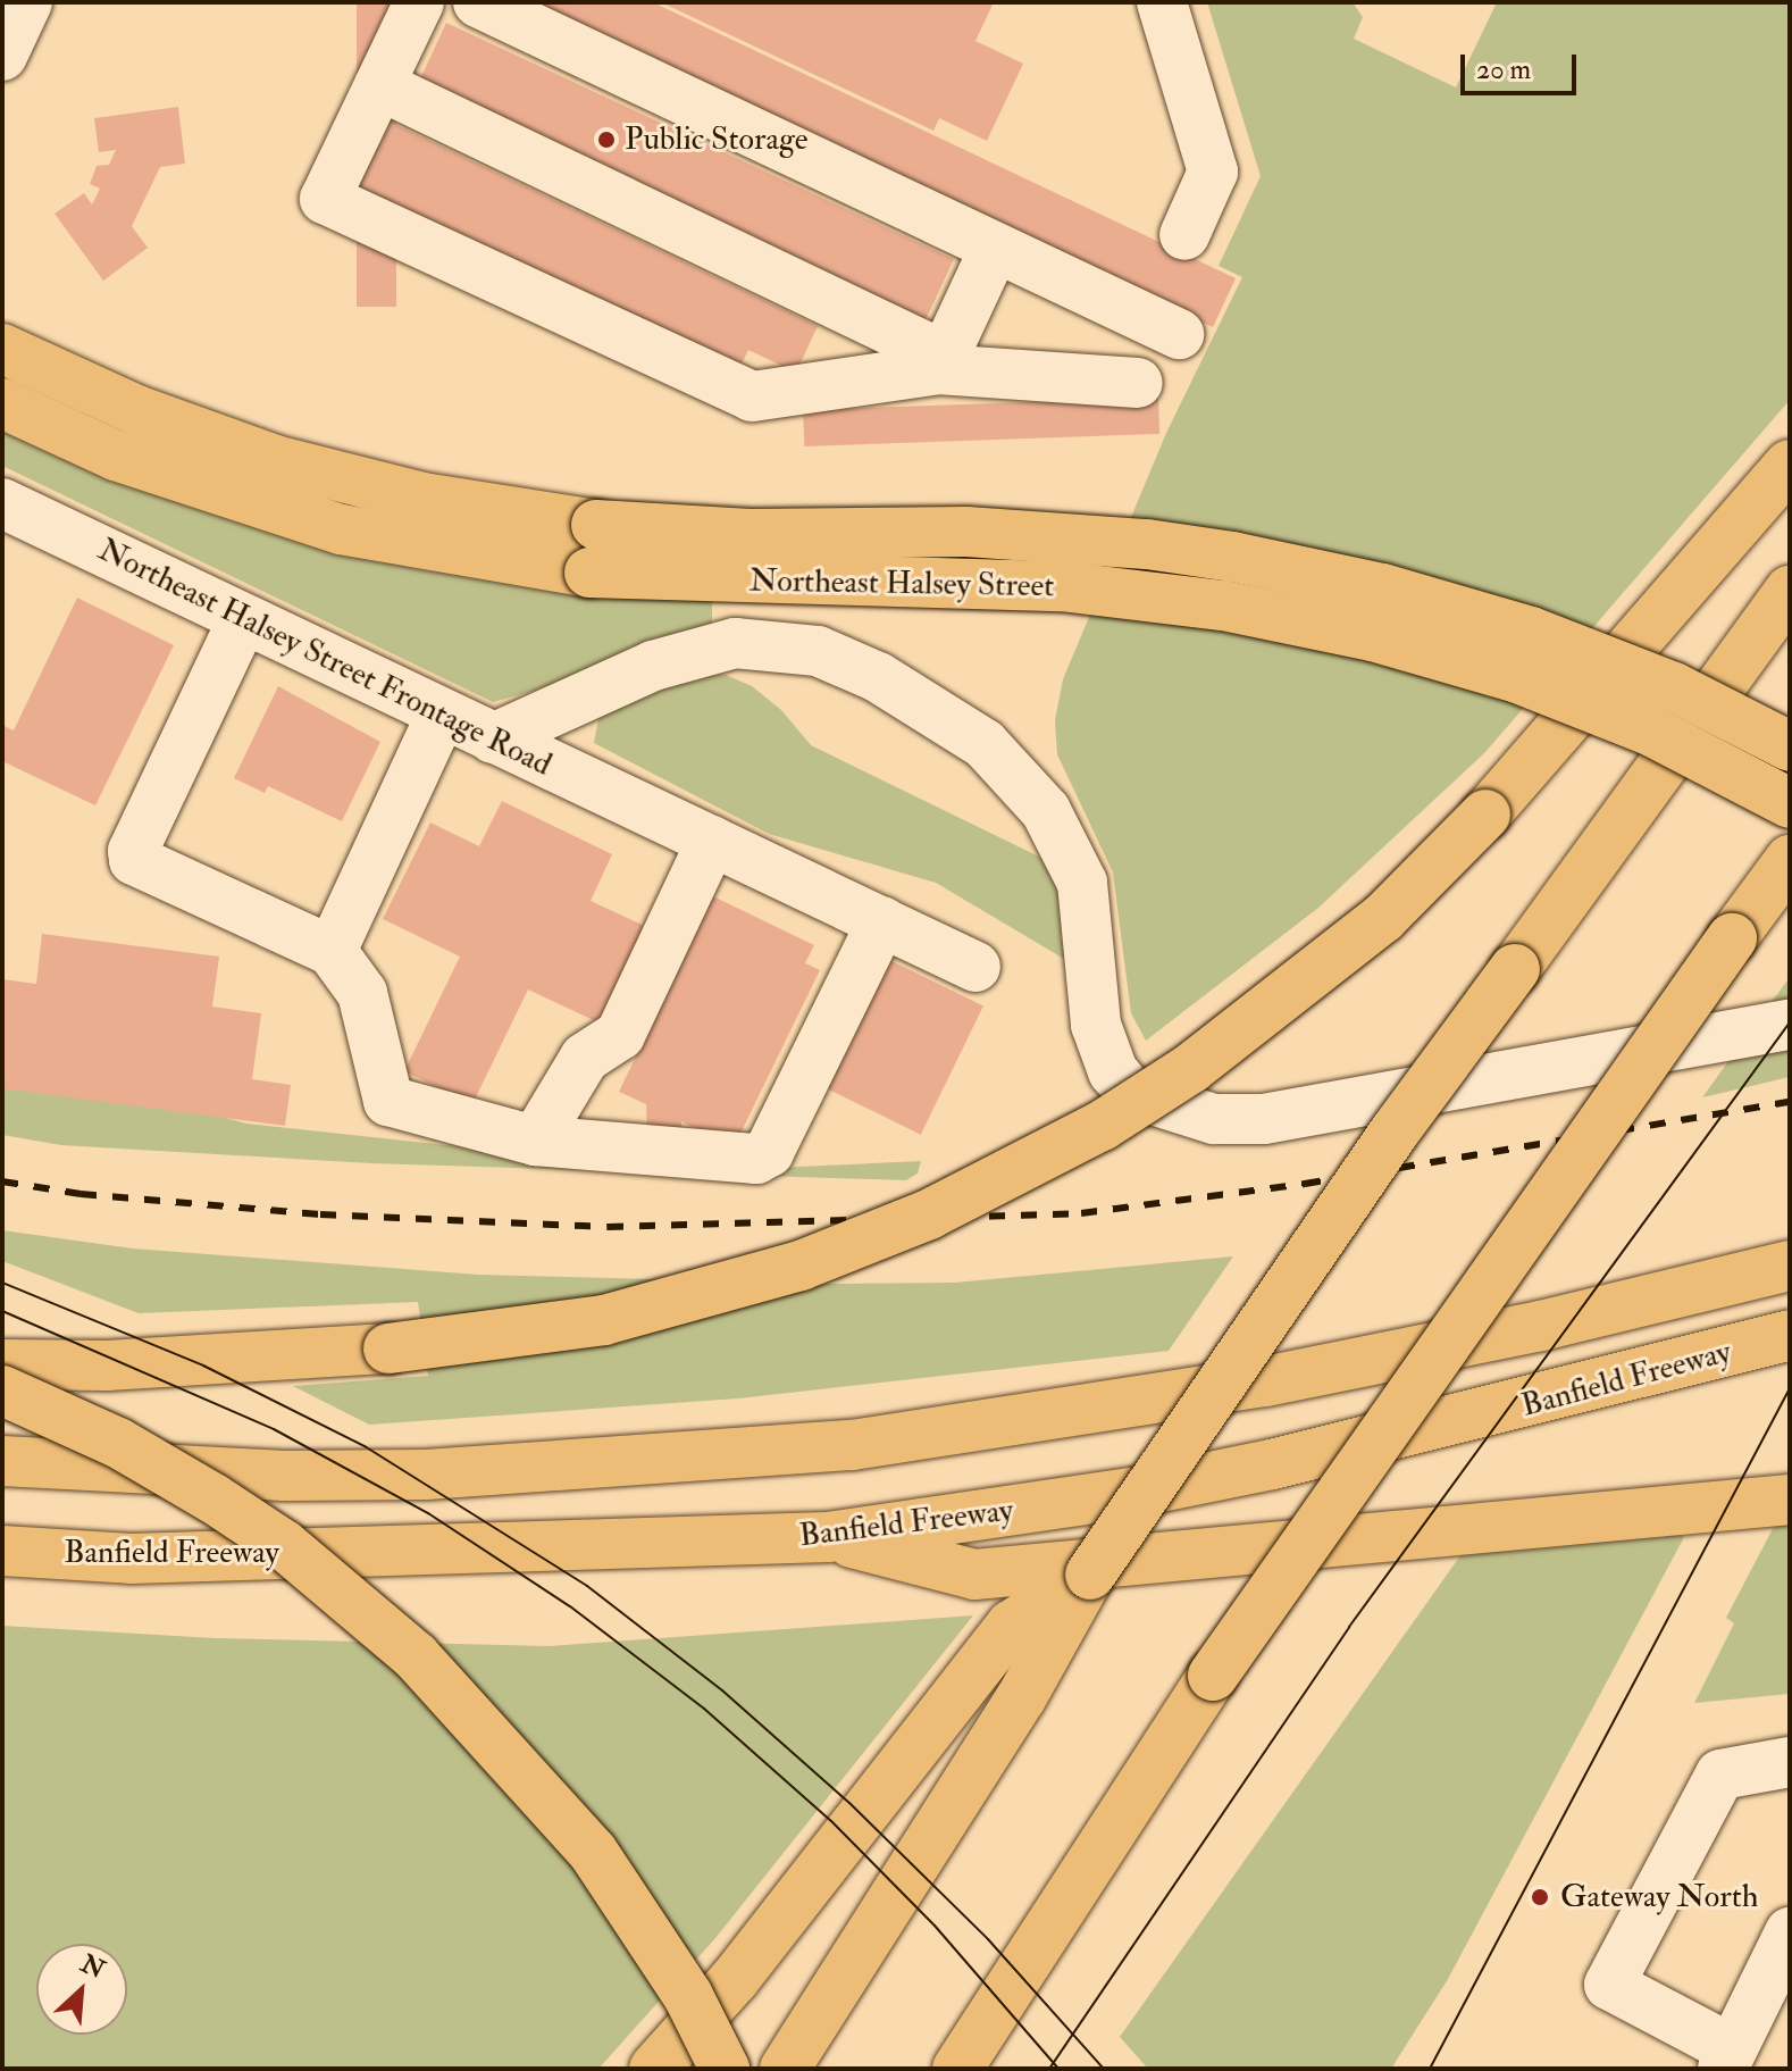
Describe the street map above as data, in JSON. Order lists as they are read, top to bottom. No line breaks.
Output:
{"streets":{"main road":["Northeast Halsey Street","Banfield Freeway"],"street":["Northeast Halsey Street Frontage Road"]},"places":["Public Storage","Gateway North"],"scale_bar":"20 m","north":"top right"}
